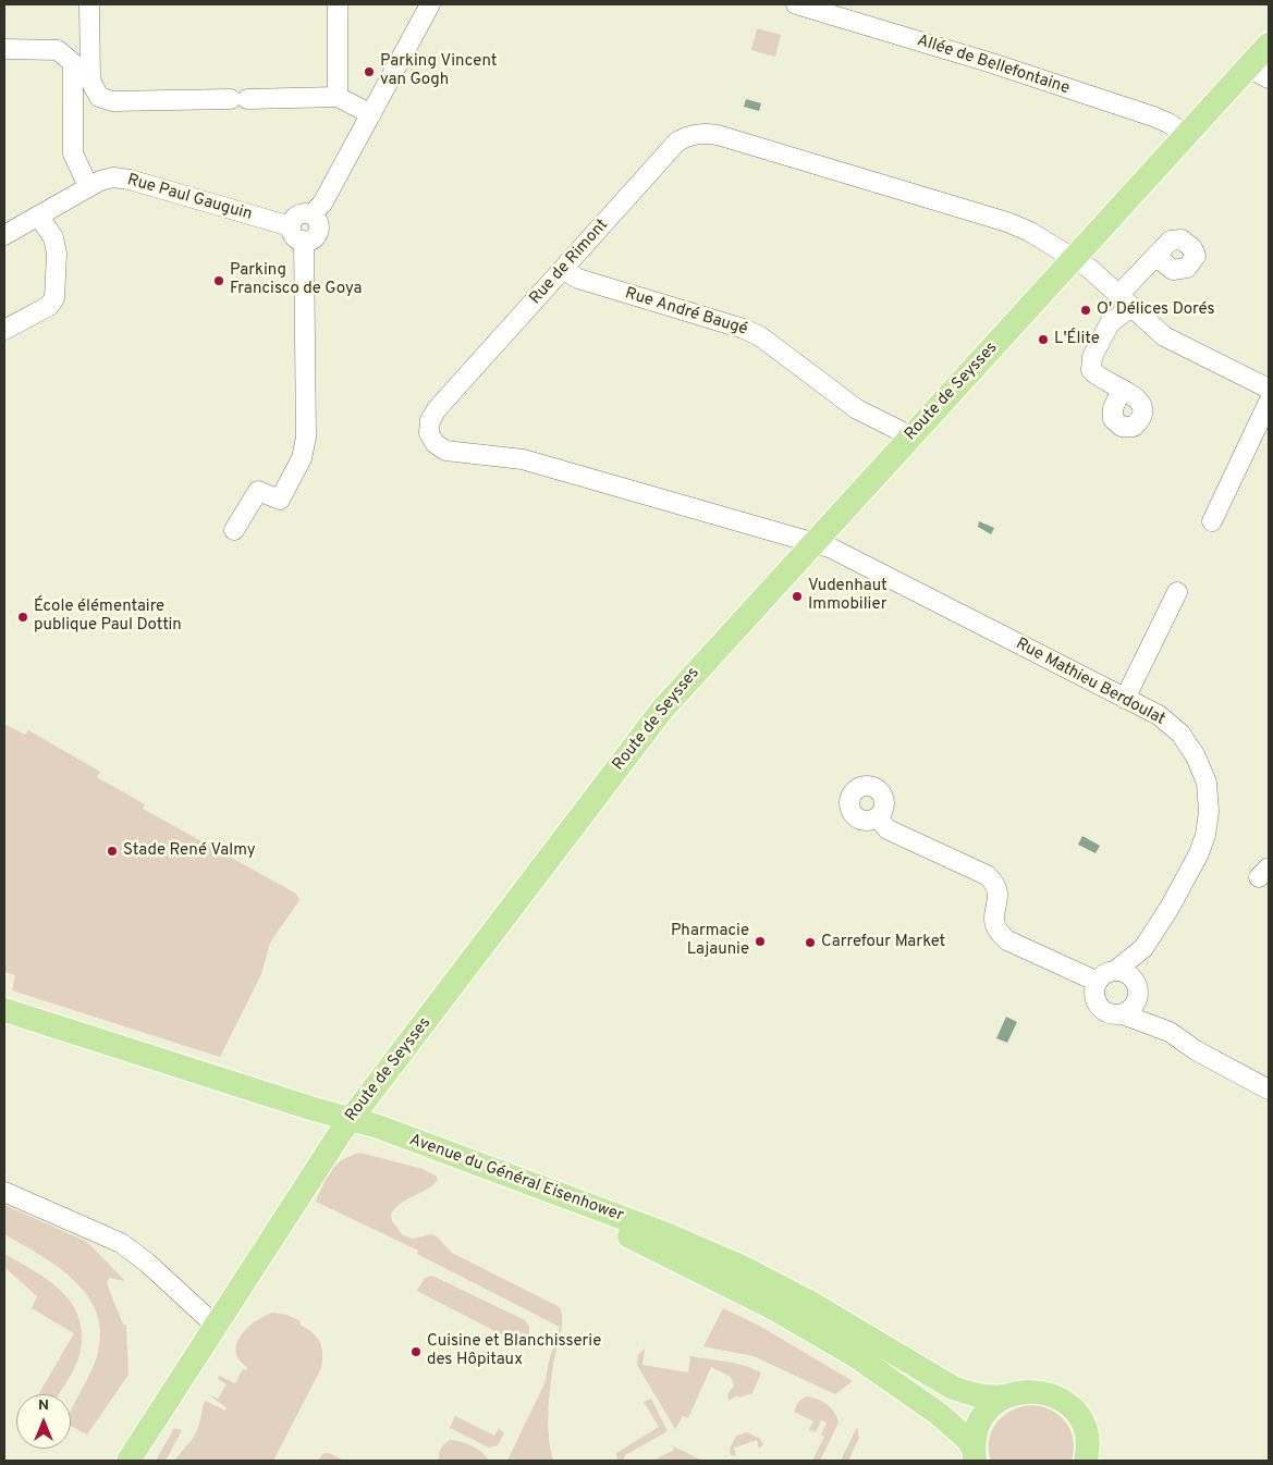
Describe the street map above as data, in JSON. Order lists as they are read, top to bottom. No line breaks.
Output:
{"streets":{"main road":["Route de Seysses","Avenue du Général Eisenhower"],"street":["Allée de Bellefontaine","Rue Paul Gauguin","Rue de Rimont","Rue André Baugé","Rue Mathieu Berdoulat"]},"crossings":[["Allée de Bellefontaine","Route de Seysses"],["Rue de Rimont","Rue André Baugé"],["Rue de Rimont","Route de Seysses"],["Rue de Rimont","Rue Mathieu Berdoulat"],["Rue André Baugé","Route de Seysses"],["Route de Seysses","Rue Mathieu Berdoulat"],["Route de Seysses","Avenue du Général Eisenhower"]],"places":["Parking Vincent van Gogh","Parking Francisco de Goya","O' Délices Dorés","L'Élite","Vudenhaut Immobilier","École élémentaire publique Paul Dottin","Stade René Valmy","Pharmacie Lajaunie","Carrefour Market","Cuisine et Blanchisserie des Hôpitaux"],"north":"top"}
